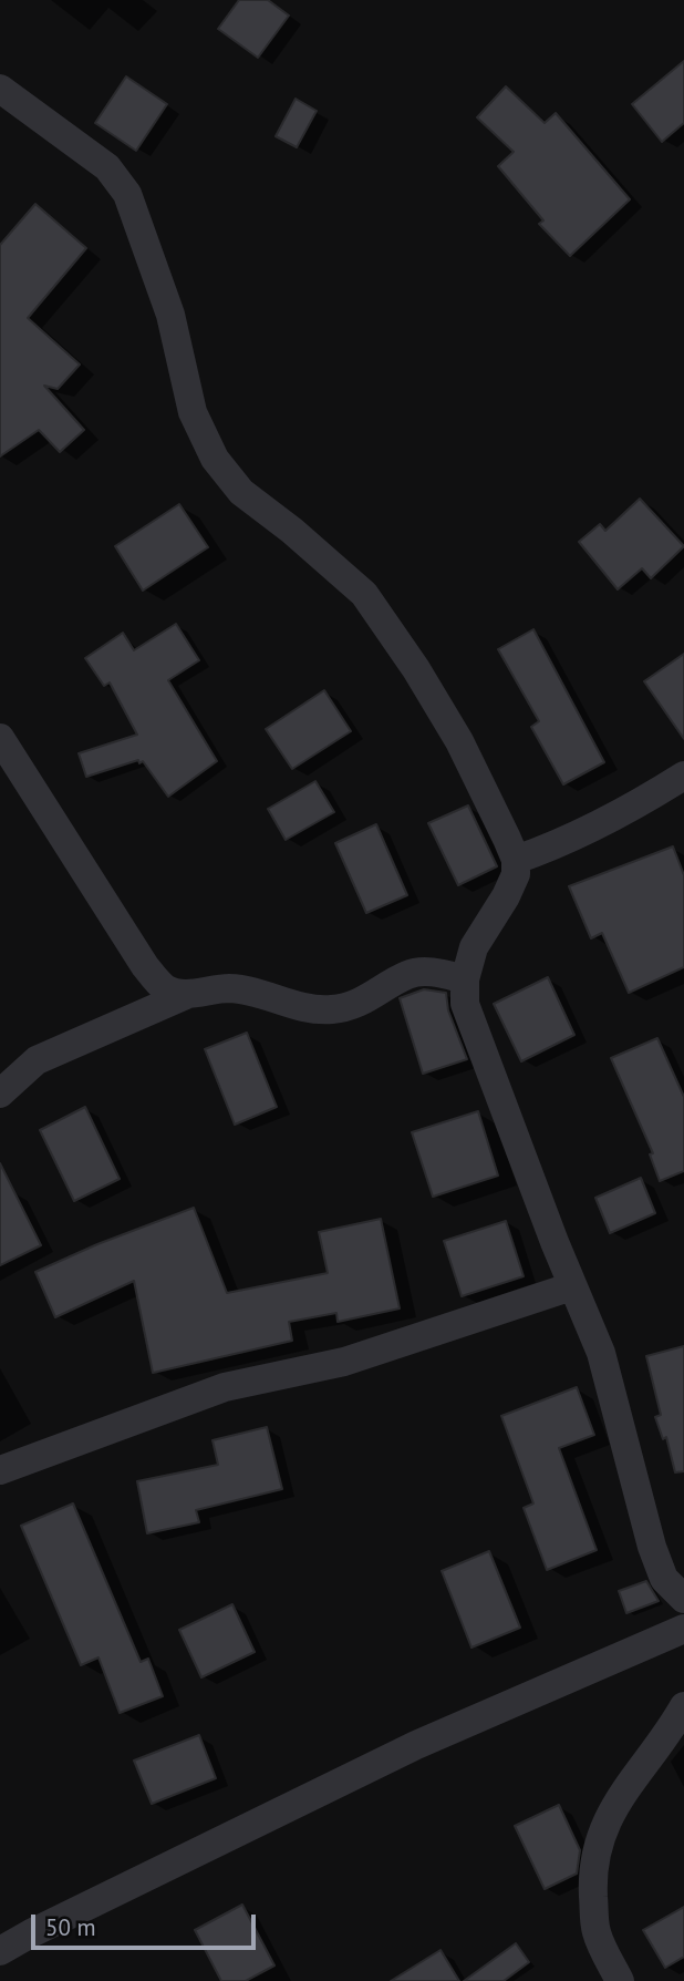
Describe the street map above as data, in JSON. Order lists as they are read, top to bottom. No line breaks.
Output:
{"scale_bar":"50 m"}
